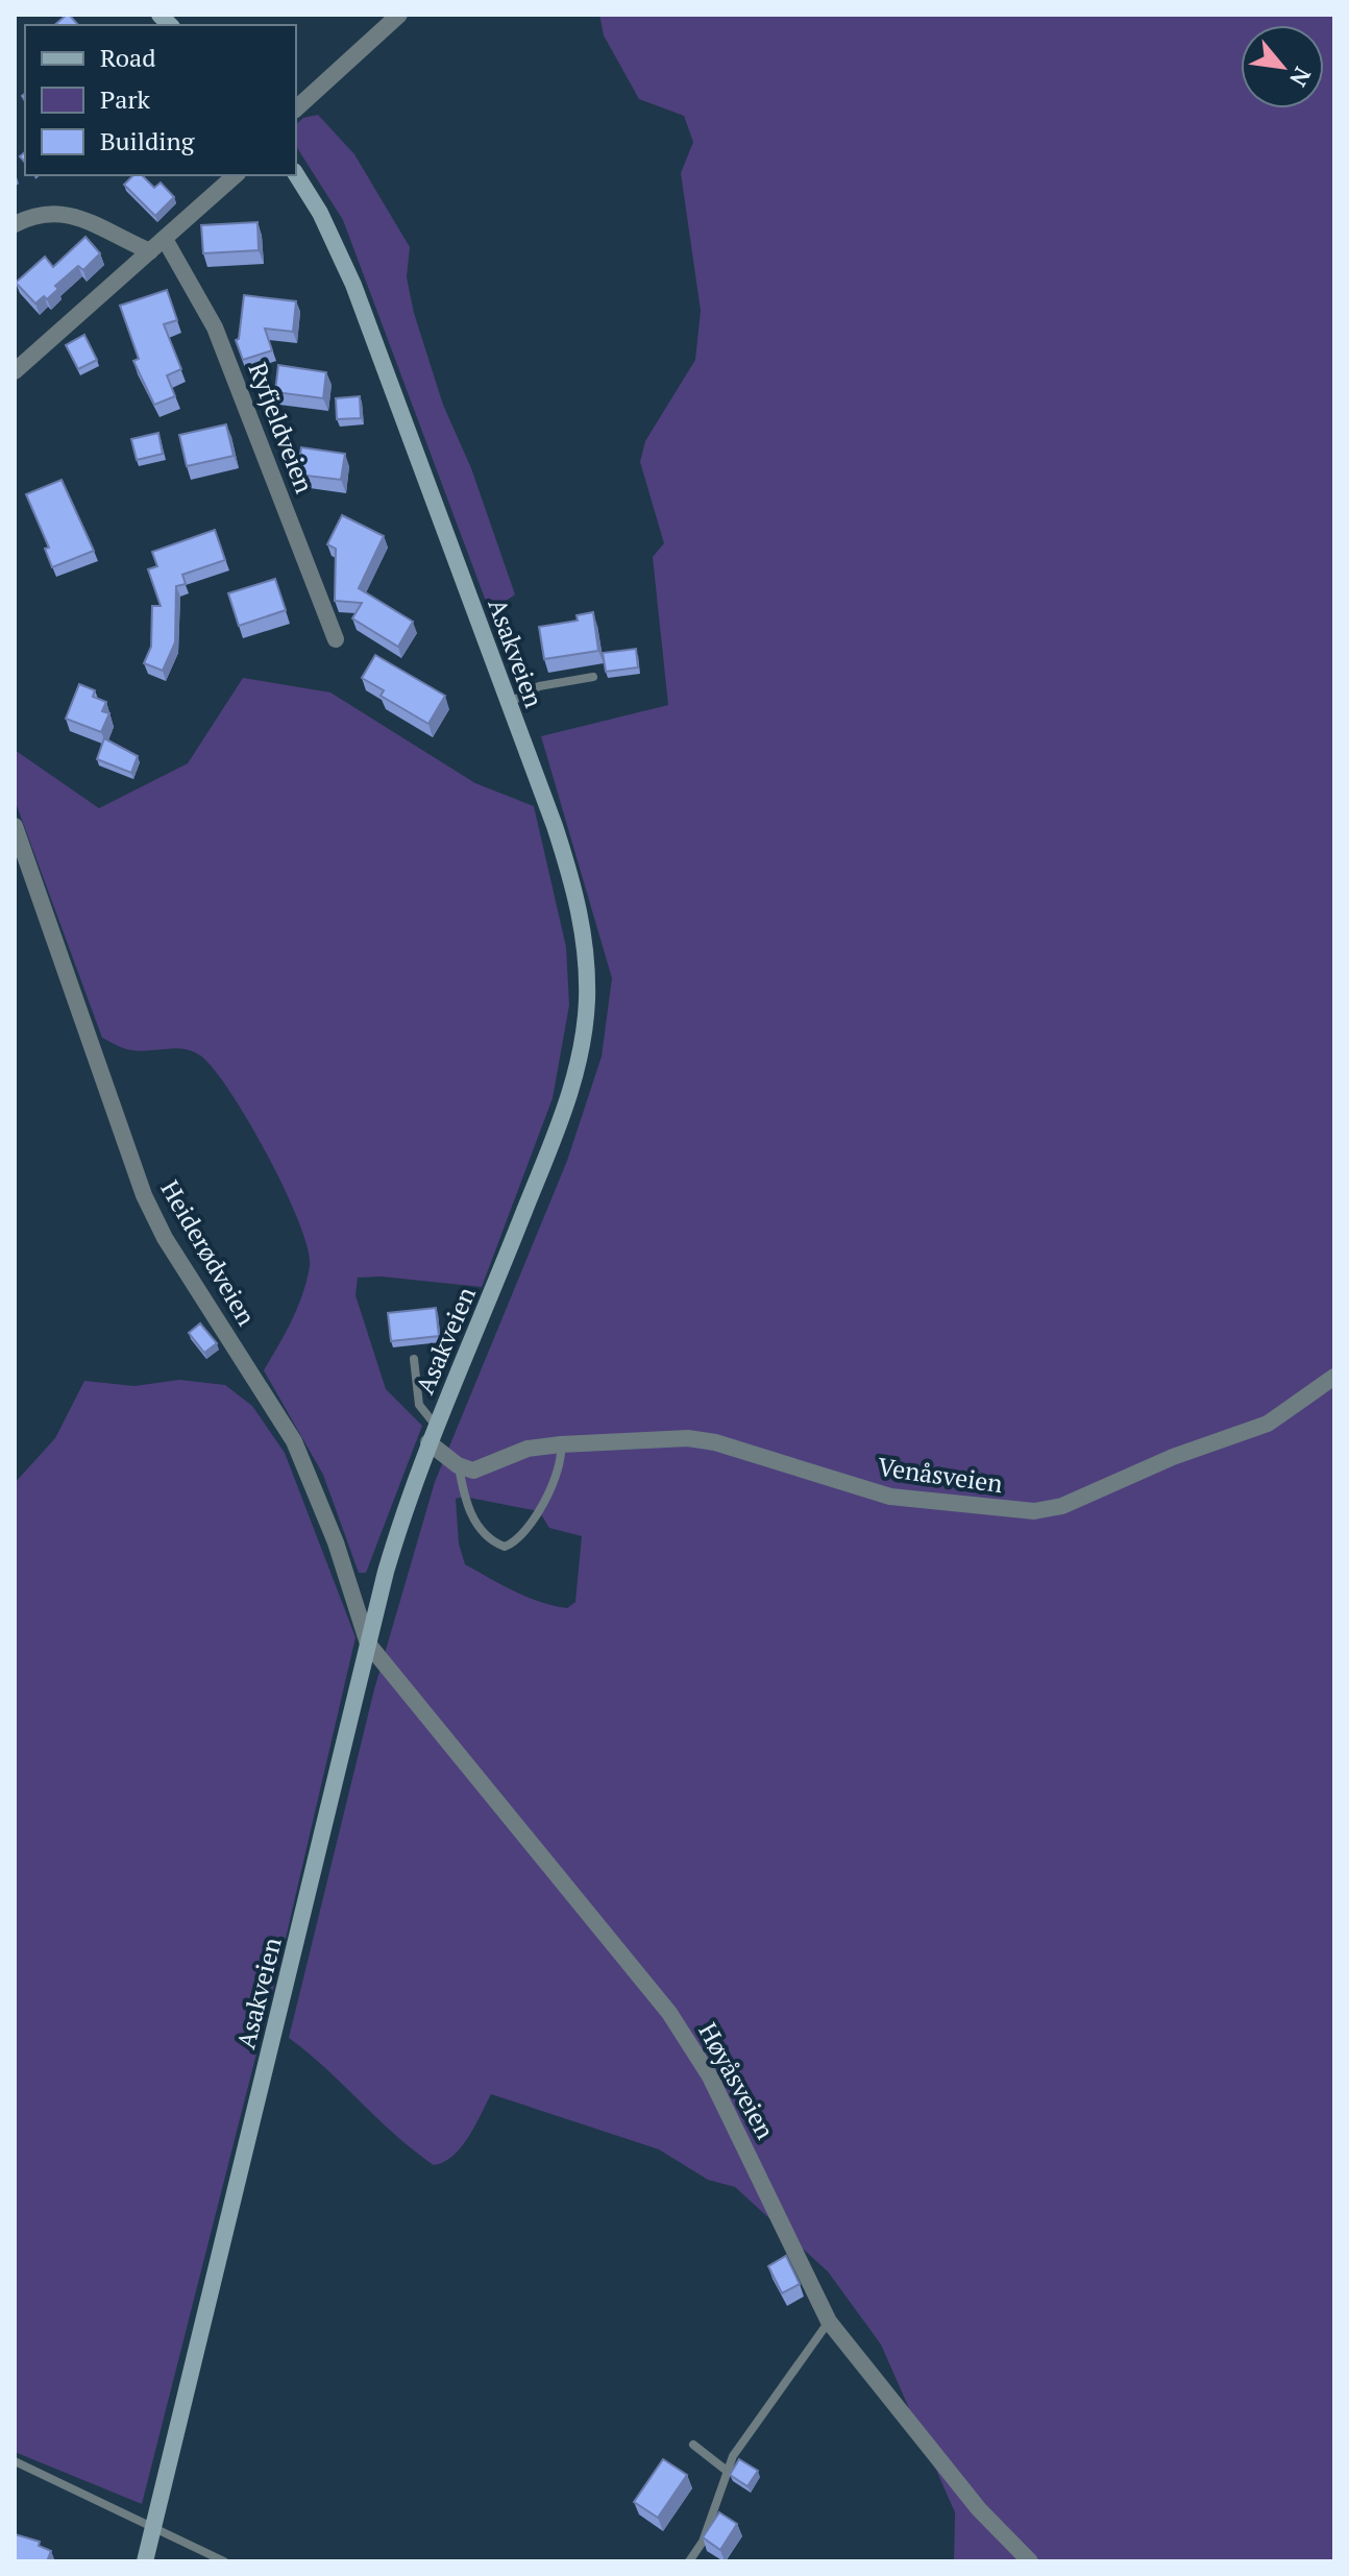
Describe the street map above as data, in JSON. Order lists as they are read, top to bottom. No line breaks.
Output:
{"streets":{"main road":["Asakveien"],"street":["Ryfjeldveien","Heiderødveien","Venåsveien","Høyåsveien"]},"crossings":[["Asakveien","Heiderødveien"],["Asakveien","Høyåsveien"],["Heiderødveien","Høyåsveien"]],"legend":["Road","Park","Building"],"north":"bottom right"}
